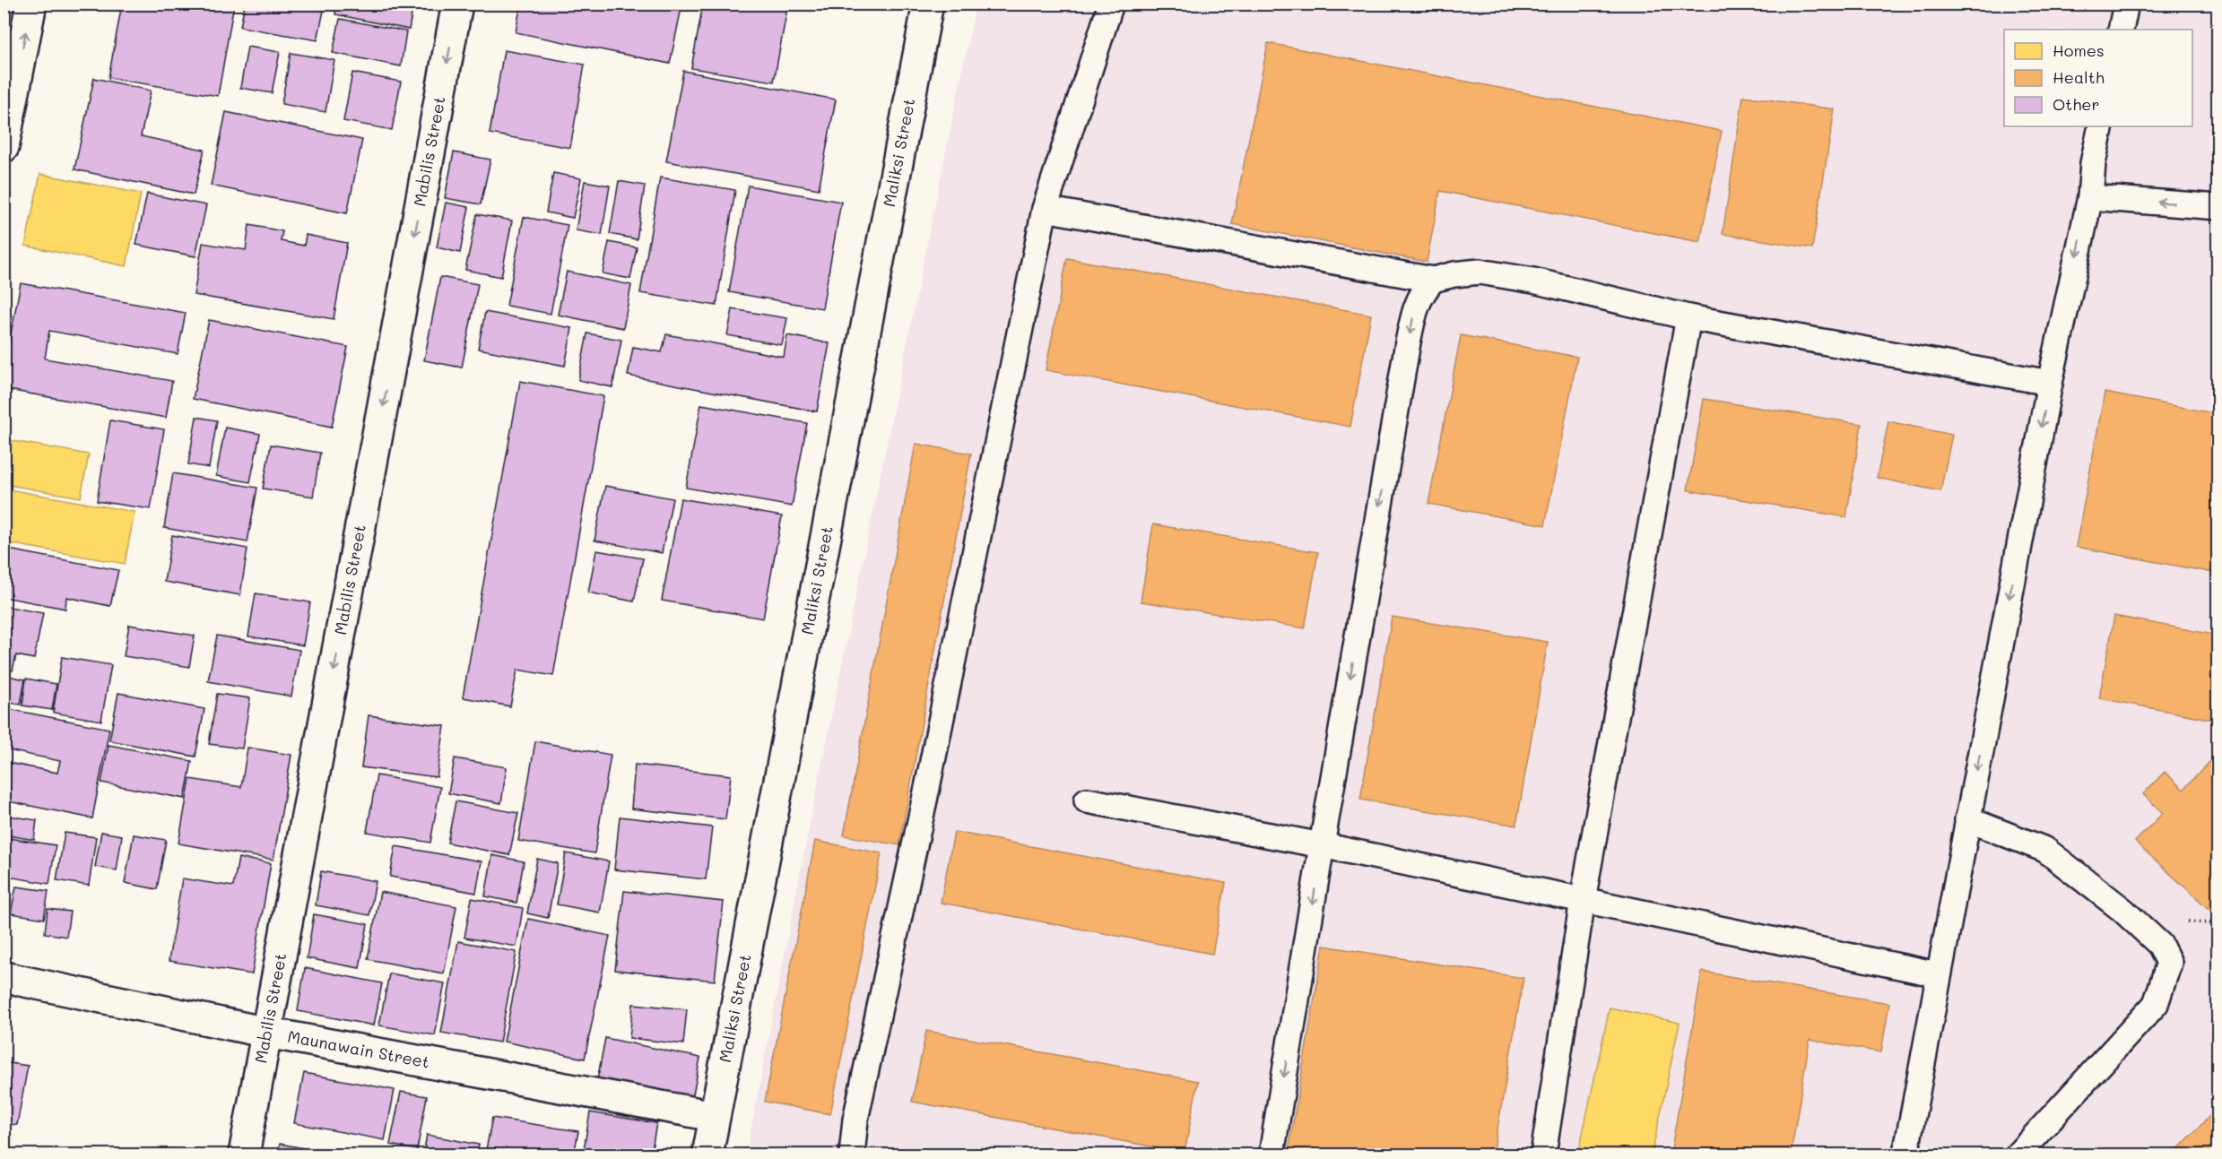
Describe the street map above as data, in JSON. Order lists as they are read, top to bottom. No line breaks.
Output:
{"streets":{"street":["Mabilis Street","Maliksi Street","Maunawain Street"]},"crossings":[["Mabilis Street","Maunawain Street"],["Maliksi Street","Maunawain Street"]],"one_way":["Mabilis Street"],"legend":["Homes","Health","Other"]}
